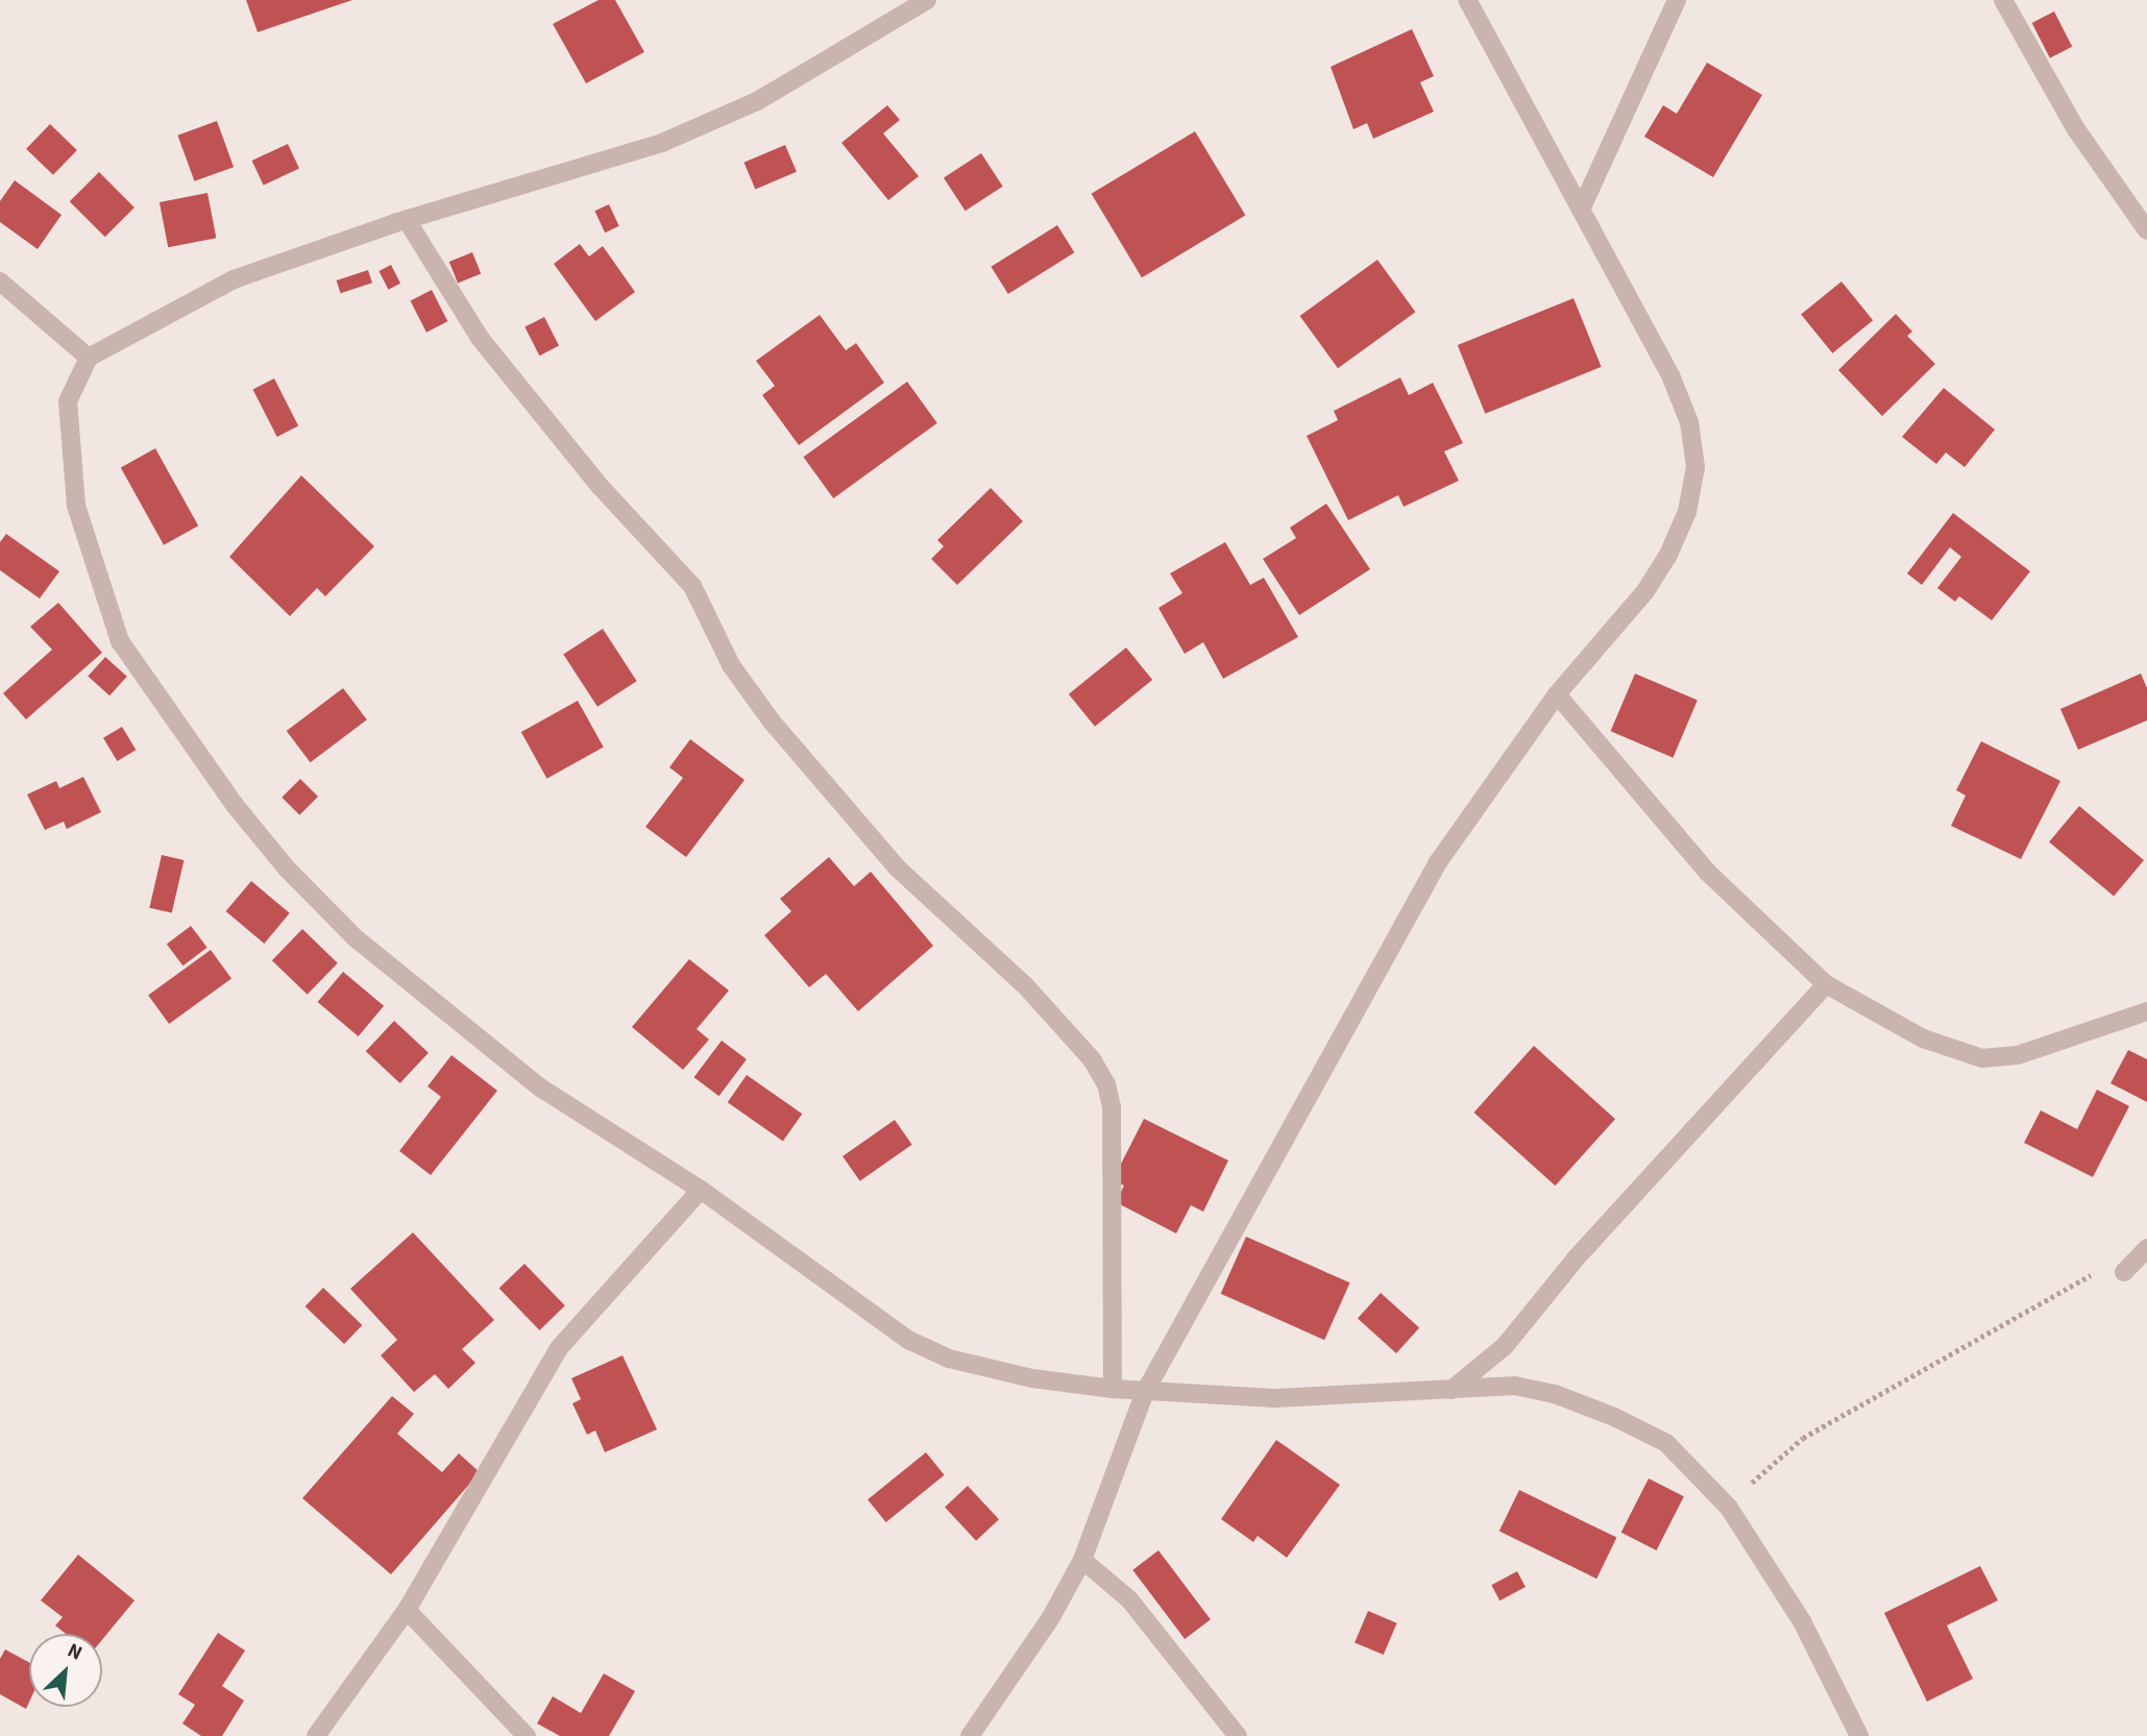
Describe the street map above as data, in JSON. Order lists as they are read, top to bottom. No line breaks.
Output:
{"north":"top right"}
